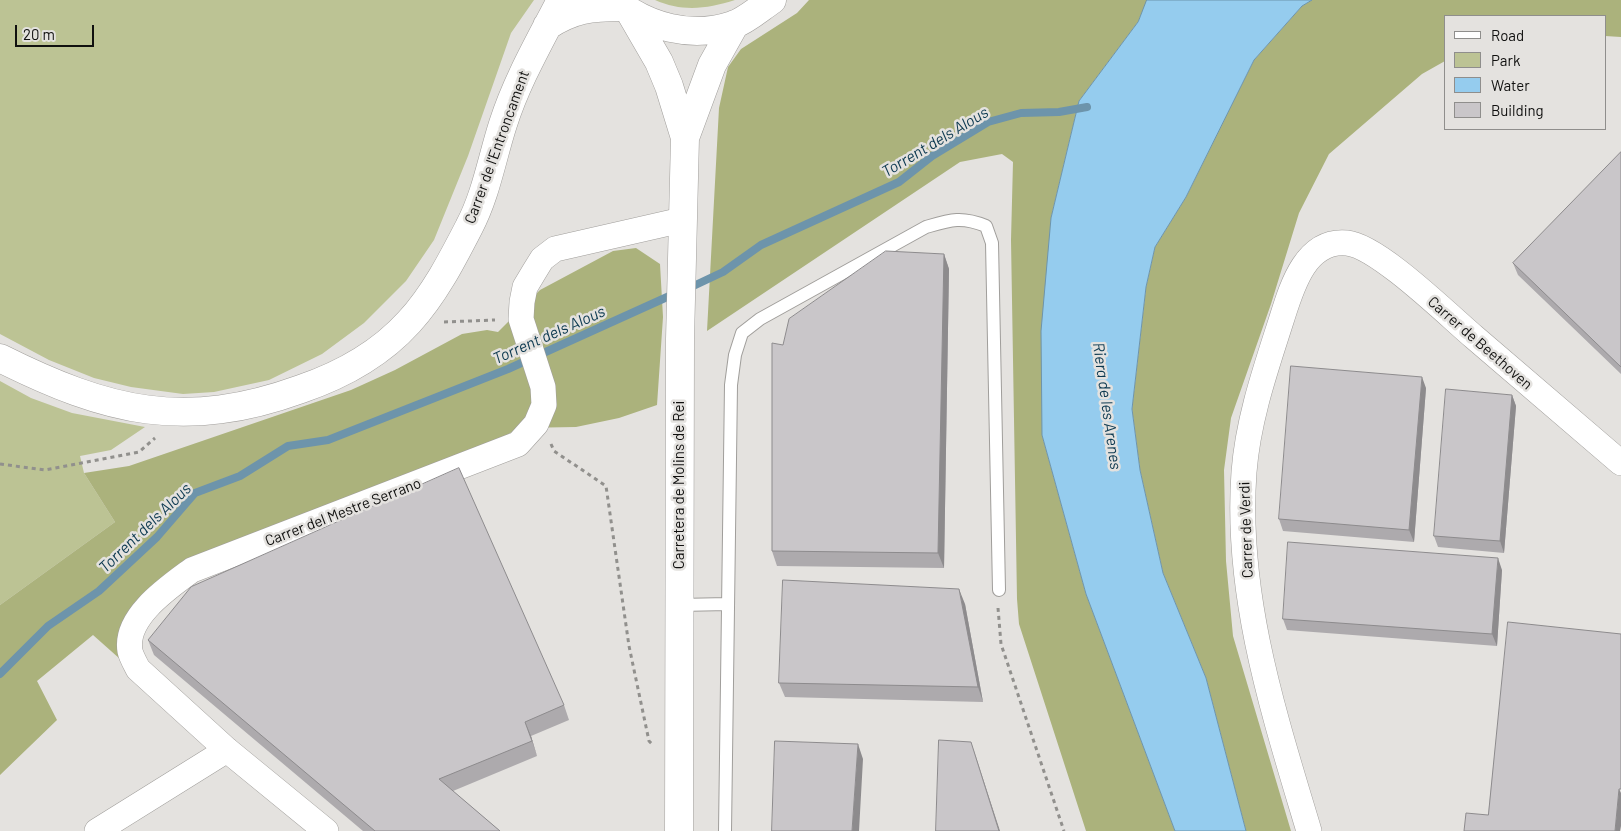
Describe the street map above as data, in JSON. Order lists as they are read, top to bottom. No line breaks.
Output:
{"streets":{"main road":["Carrer de l'Entroncament","Carretera de Molins de Rei"],"street":["Carrer de Beethoven","Carrer del Mestre Serrano","Carrer de Verdi"]},"crossings":[["Carrer de Beethoven","Carrer de Verdi"],["Carretera de Molins de Rei","Carrer del Mestre Serrano"]],"water":["Torrent dels Alous","Riera de les Arenes"],"legend":["Road","Park","Water","Building"],"scale_bar":"20 m"}
